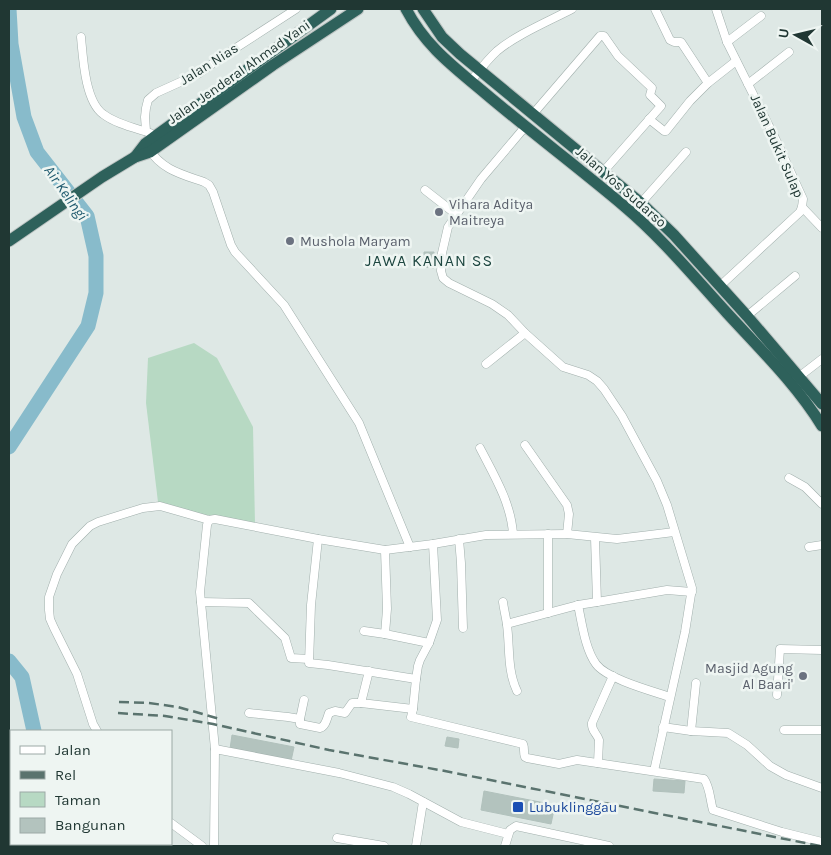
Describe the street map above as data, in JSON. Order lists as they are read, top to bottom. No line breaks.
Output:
{"streets":{"highway":["Jalan Jenderal Ahmad Yani","Jalan Yos Sudarso"],"street":["Jalan Nias","Jalan Bukit Sulap"]},"crossings":[["Jalan Nias","Jalan Jenderal Ahmad Yani"],["Jalan Bukit Sulap","Jalan Yos Sudarso"]],"districts":["JAWA KANAN SS"],"water":["Air Kelingi"],"places":{"other":["Vihara Aditya Maitreya","Mushola Maryam","Masjid Agung Al Baari'"],"transit":["Lubuklinggau"]},"legend":["Jalan","Rel","Taman","Bangunan"],"north":"left"}
